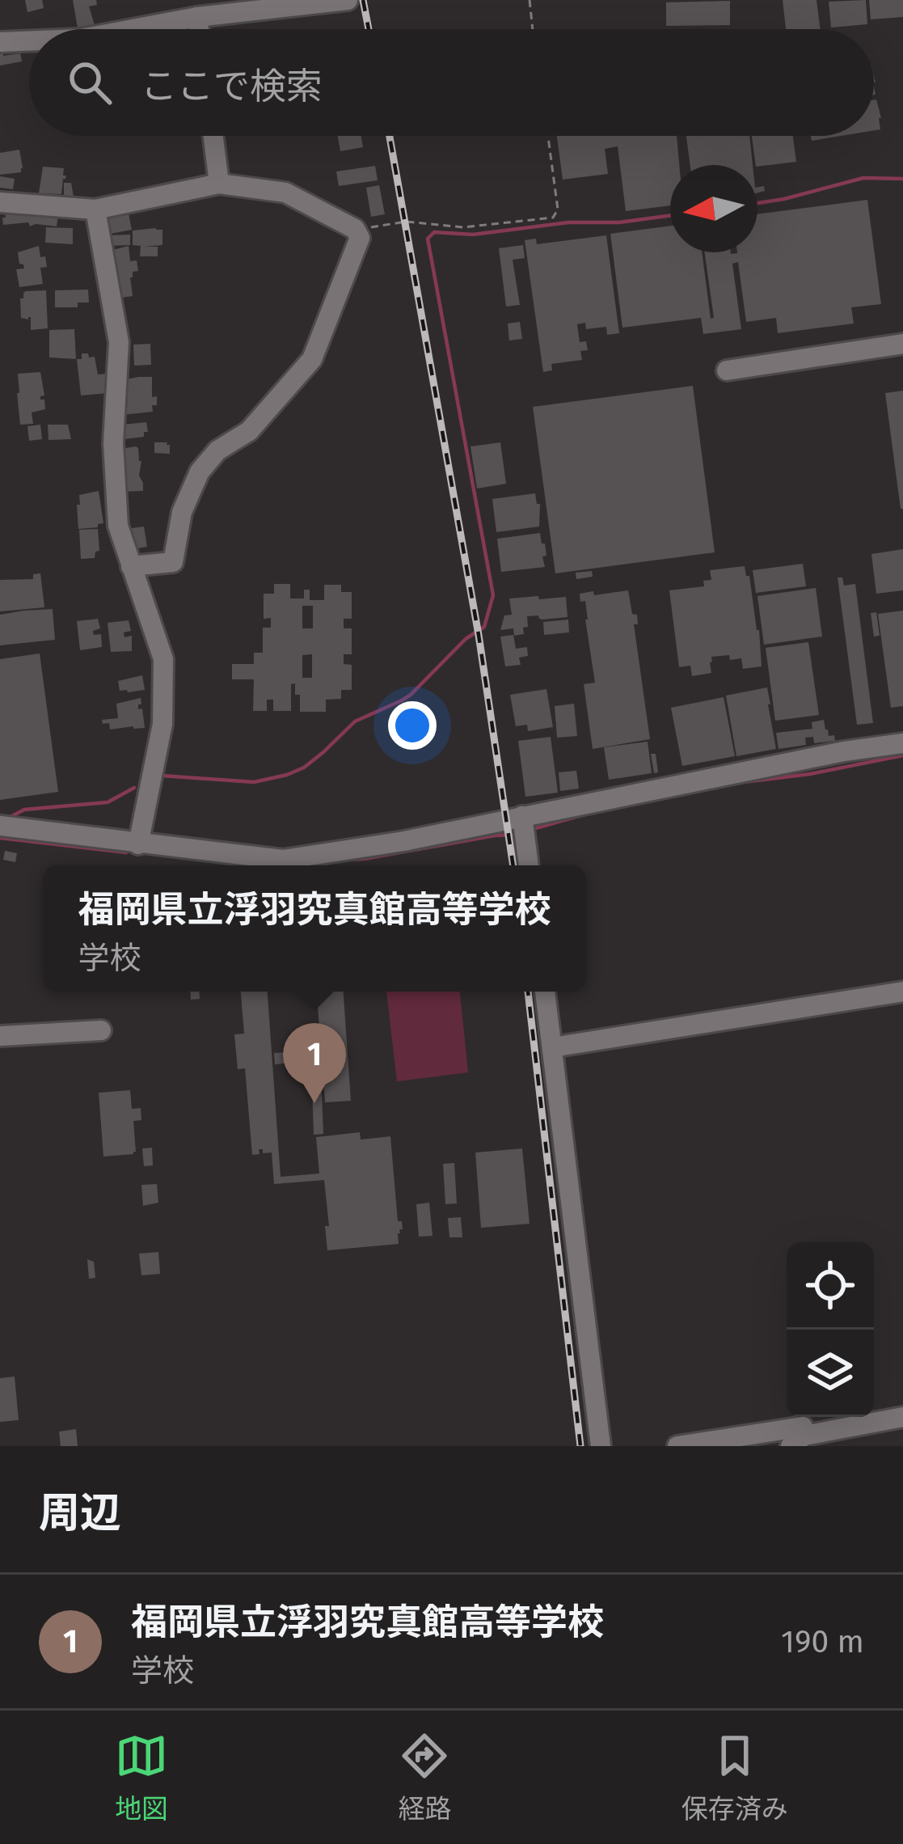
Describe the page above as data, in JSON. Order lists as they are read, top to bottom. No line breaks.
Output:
{"north":"left","page":{"search":"ここで検索","popup":["福岡県立浮羽究真館高等学校","学校"],"pins":"1","heading":"周辺","list":[{"mark":"1","name":"福岡県立浮羽究真館高等学校","note":"学校","value":"190 m"}],"nav":["地図","経路","保存済み"]}}
